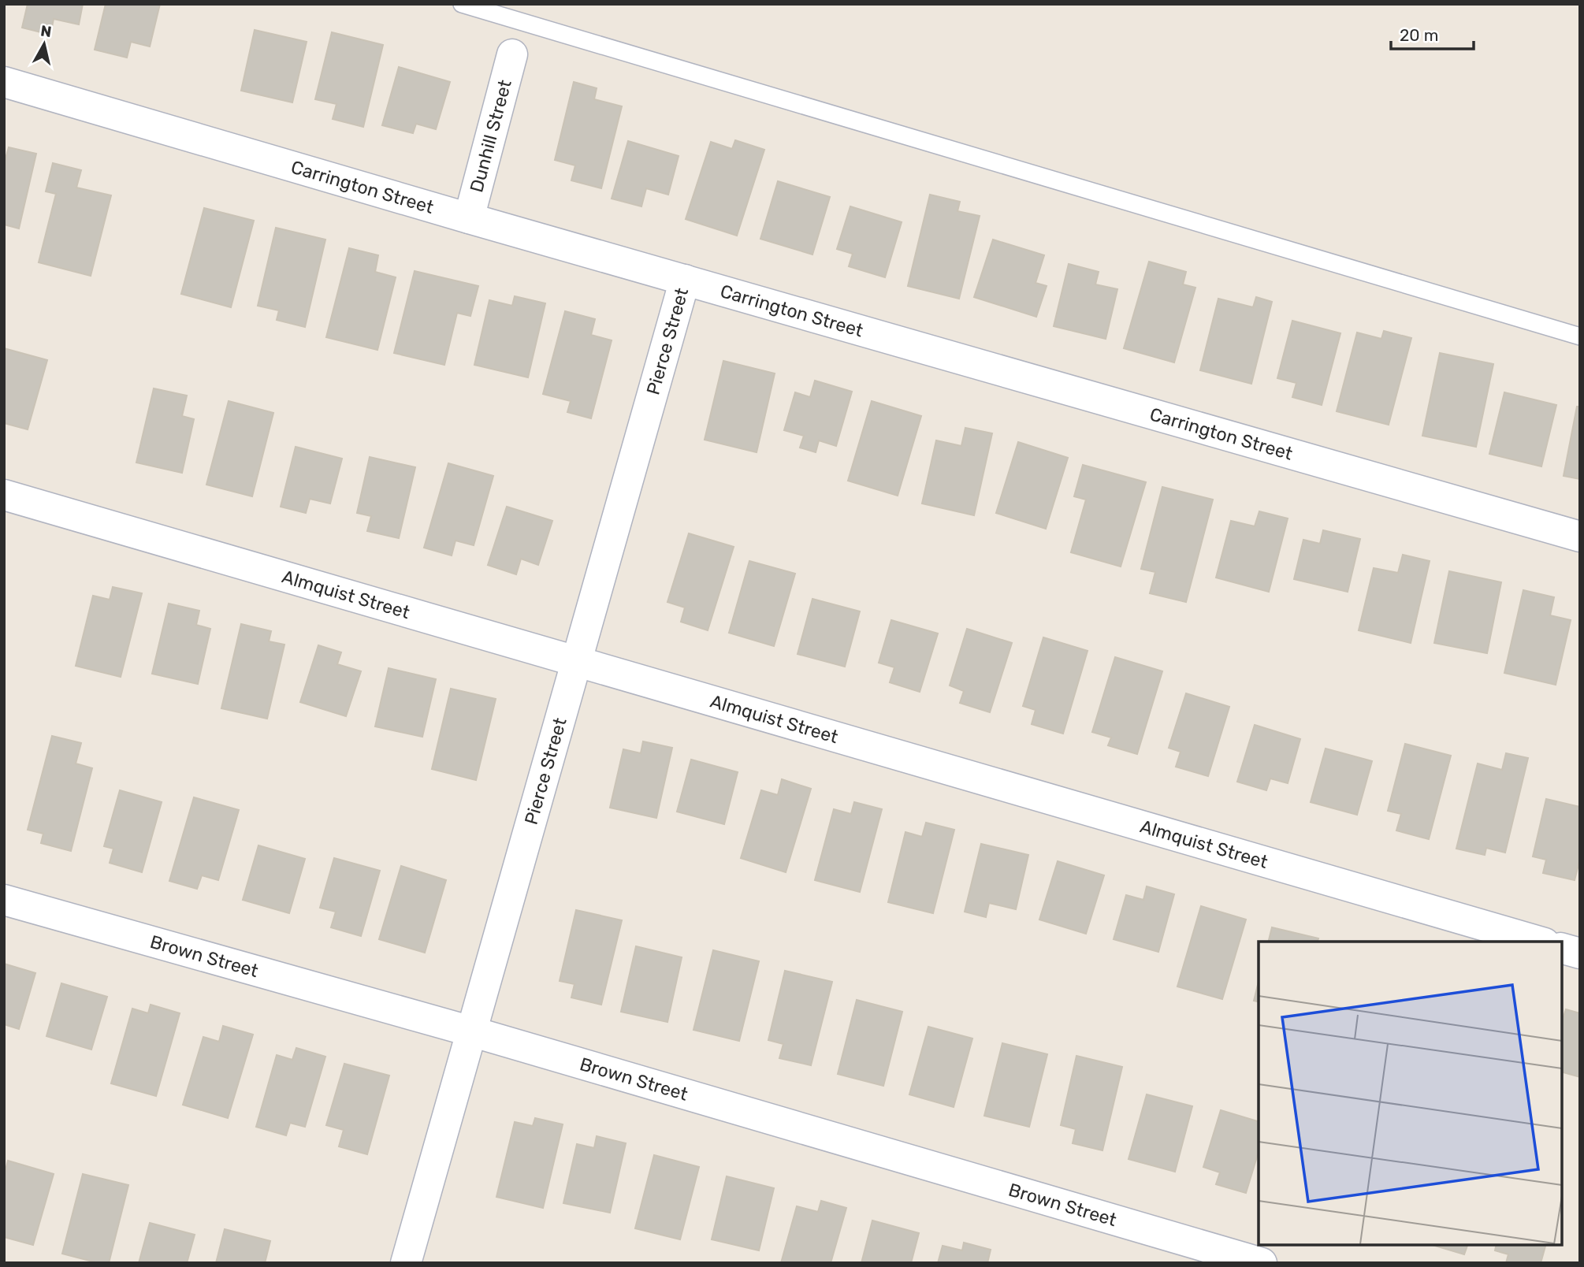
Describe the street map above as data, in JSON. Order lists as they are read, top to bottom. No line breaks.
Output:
{"streets":{"street":["Dunhill Street","Carrington Street","Pierce Street","Almquist Street","Brown Street"]},"crossings":[["Dunhill Street","Carrington Street"],["Carrington Street","Pierce Street"],["Pierce Street","Almquist Street"],["Pierce Street","Brown Street"]],"scale_bar":"20 m","north":"top"}
